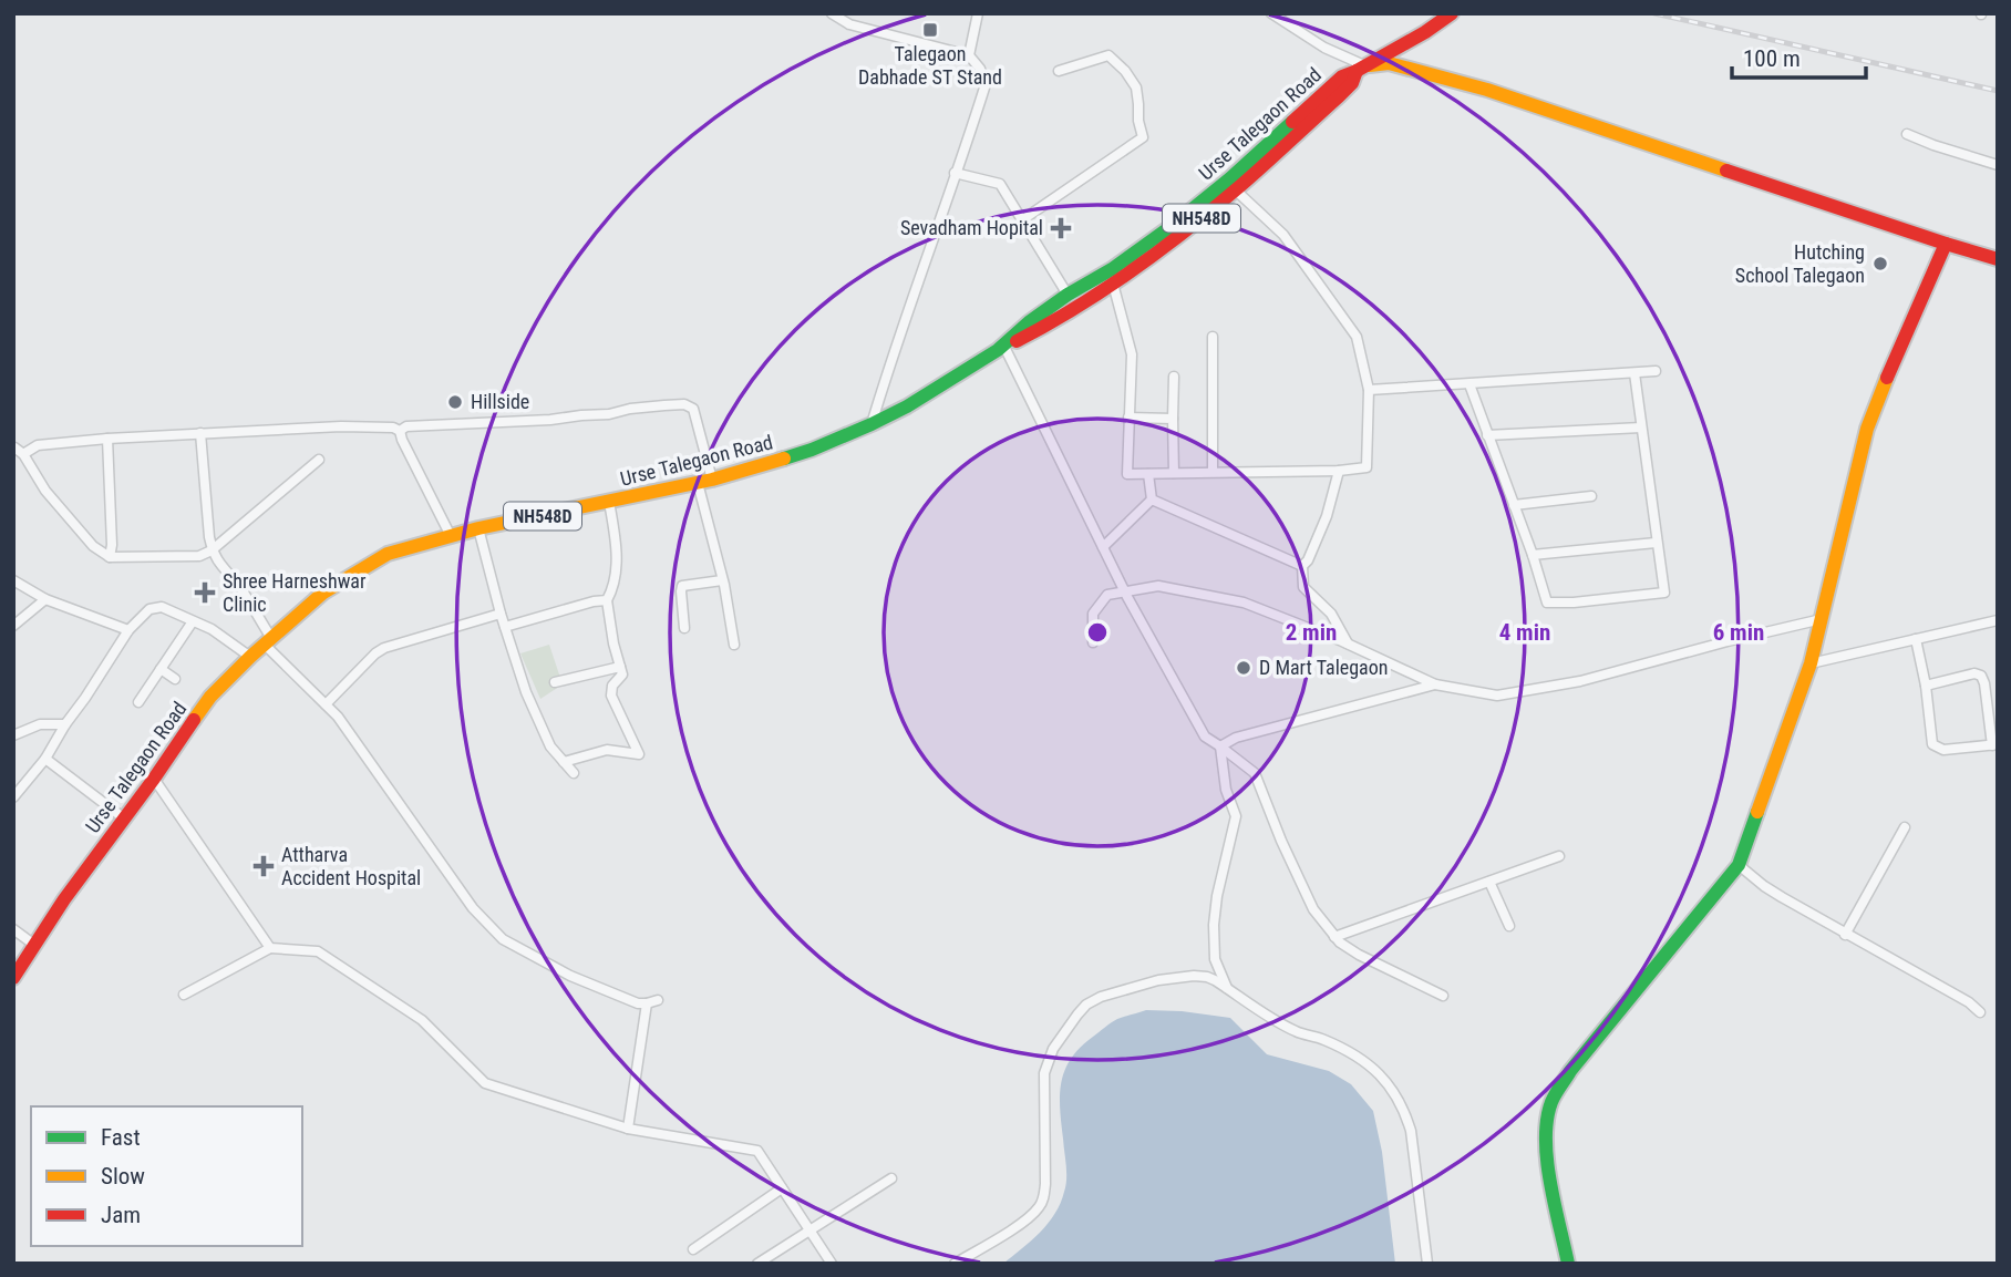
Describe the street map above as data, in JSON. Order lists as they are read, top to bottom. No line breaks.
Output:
{"streets":{"main road":["Urse Talegaon Road","NH548D"]},"crossings":[["Urse Talegaon Road","NH548D"]],"places":{"transit":["Talegaon Dabhade ST Stand"],"health":["Sevadham Hopital","Shree Harneshwar Clinic","Attharva Accident Hospital"],"other":["Hutching School Talegaon","Hillside","D Mart Talegaon"]},"legend":["Fast","Slow","Jam"],"scale_bar":"100 m","rings":["2 min","4 min","6 min"]}
